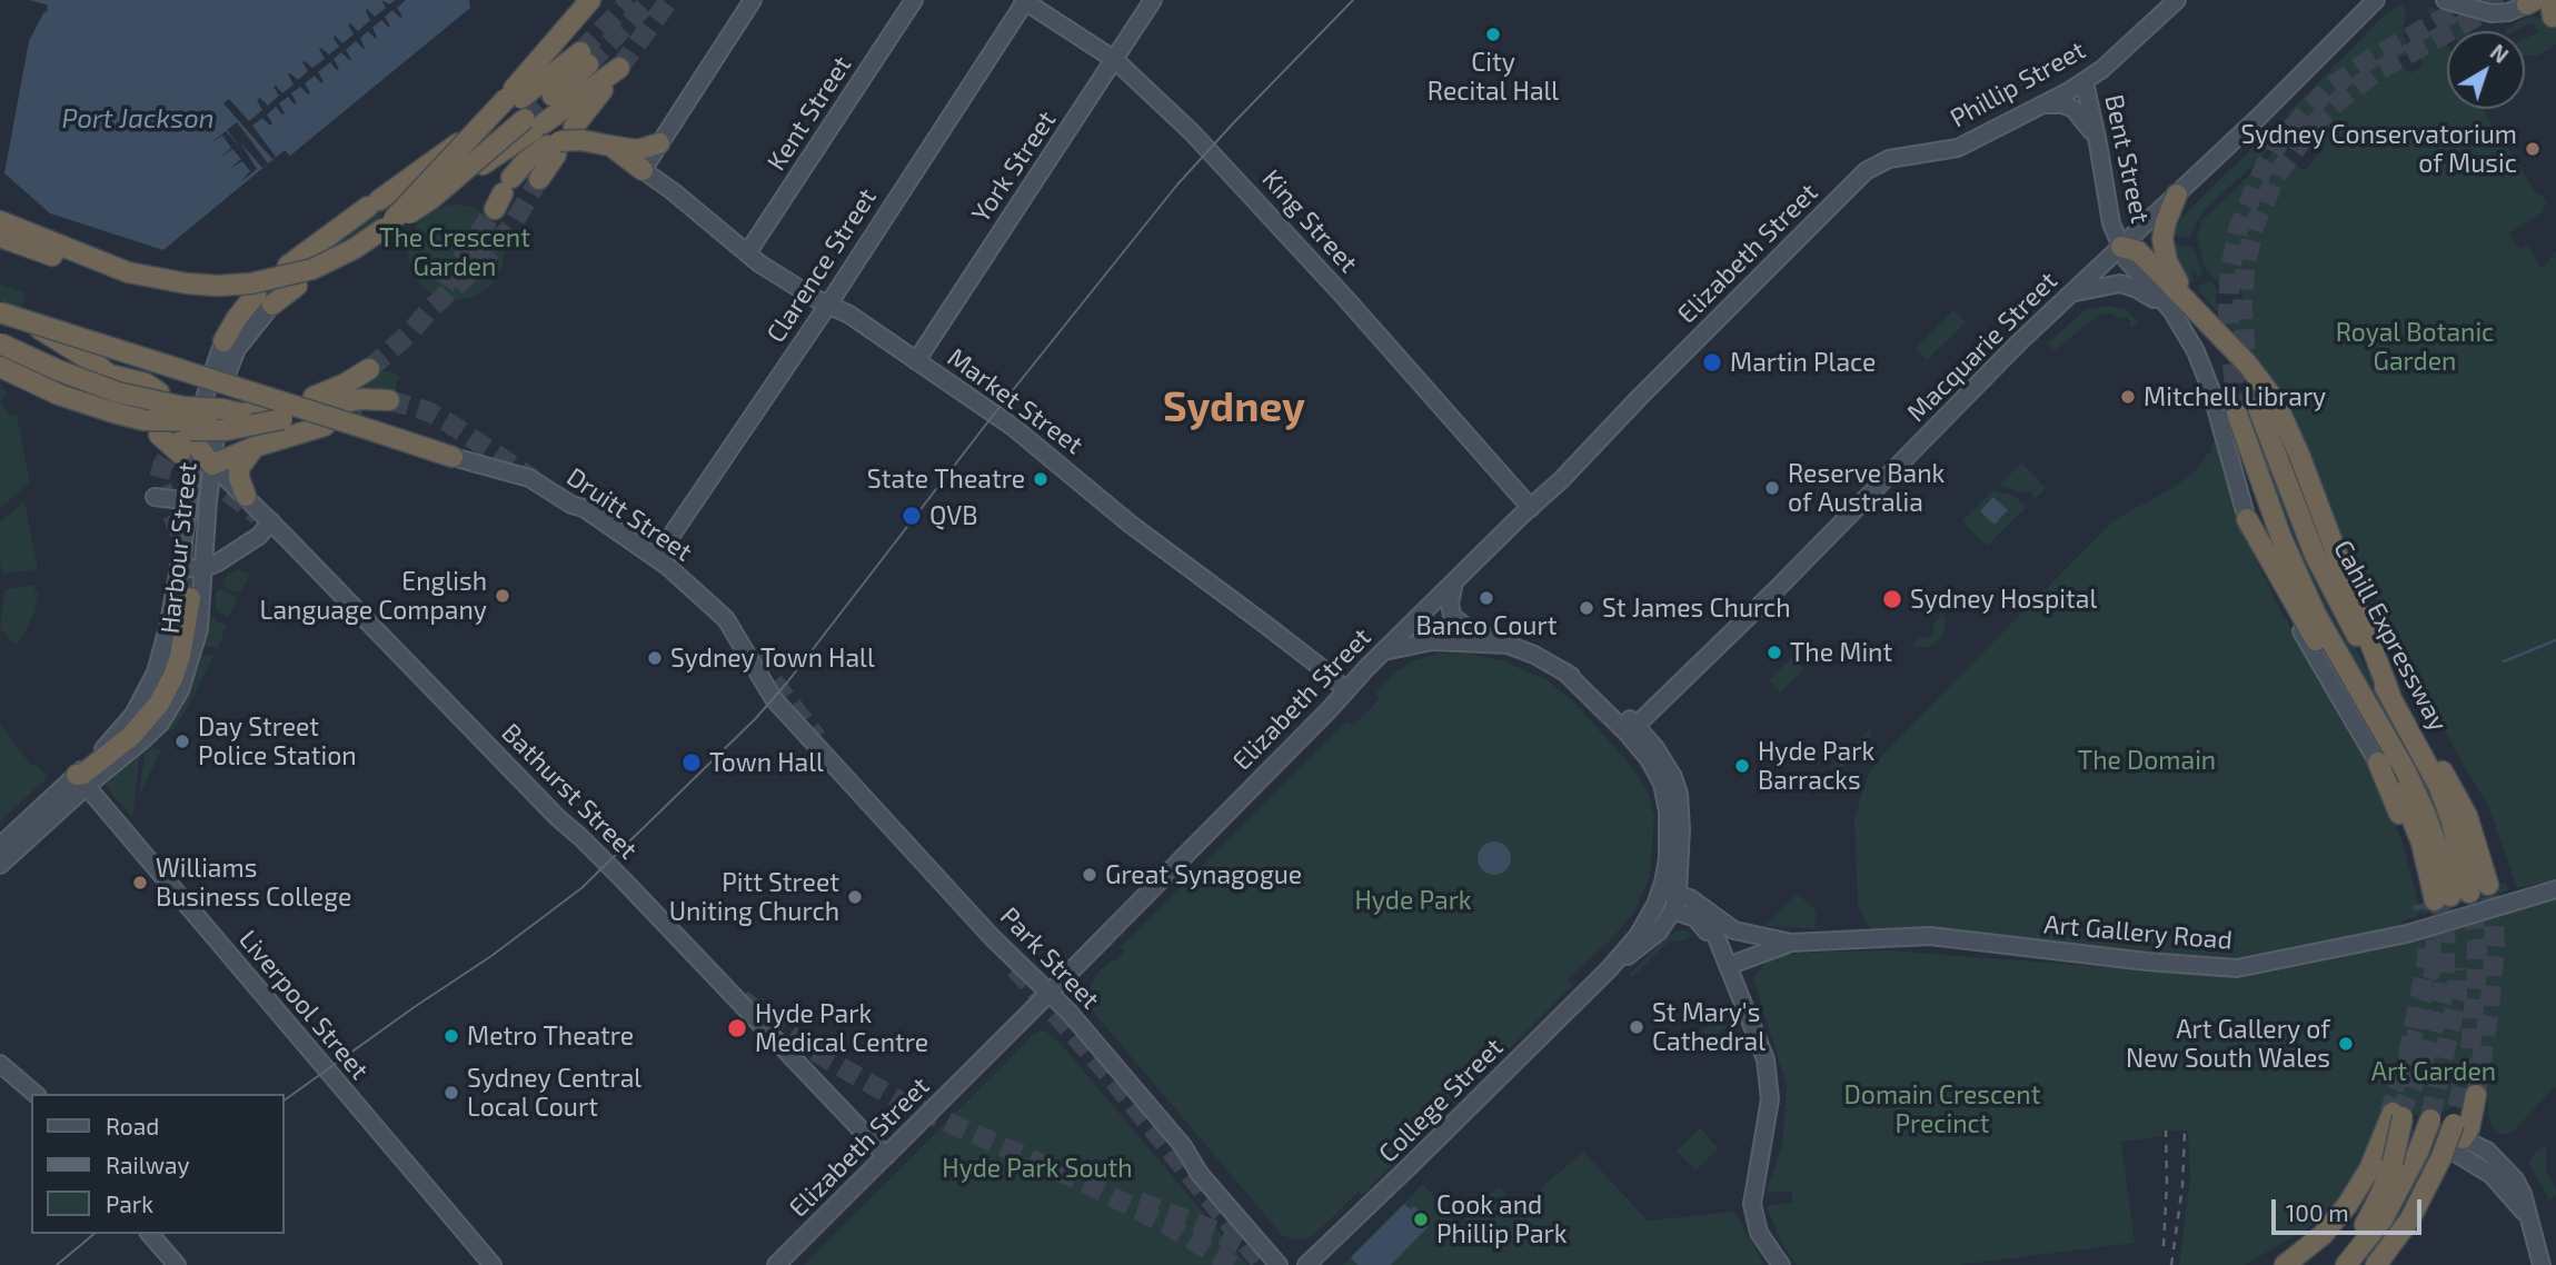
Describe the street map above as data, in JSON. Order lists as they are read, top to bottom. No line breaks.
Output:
{"streets":{"highway":["Cahill Expressway"],"main road":["Phillip Street","Kent Street","Bent Street","York Street","King Street","Elizabeth Street","Clarence Street","Macquarie Street","Market Street","Druitt Street","Harbour Street","Bathurst Street","Art Gallery Road","Park Street","Liverpool Street","College Street"]},"crossings":[["Phillip Street","Bent Street"],["Phillip Street","Elizabeth Street"],["Kent Street","Market Street"],["Bent Street","Macquarie Street"],["York Street","King Street"],["York Street","Market Street"],["King Street","Elizabeth Street"],["King Street","Clarence Street"],["Elizabeth Street","Market Street"],["Elizabeth Street","Bathurst Street"],["Elizabeth Street","Park Street"],["Clarence Street","Market Street"],["Clarence Street","Druitt Street"],["Macquarie Street","College Street"],["Druitt Street","Park Street"],["Harbour Street","Bathurst Street"],["Harbour Street","Liverpool Street"]],"districts":["Sydney"],"water":["Port Jackson"],"parks":["The Crescent Garden","Royal Botanic Garden","The Domain","Hyde Park","Art Garden","Domain Crescent Precinct","Hyde Park South"],"places":["City Recital Hall","Sydney Conservatorium of Music","Martin Place","Mitchell Library","State Theatre","Reserve Bank of Australia","QVB","English Language Company","Banco Court","Sydney Hospital","St James Church","The Mint","Sydney Town Hall","Day Street Police Station","Town Hall","Hyde Park Barracks","Great Synagogue","Williams Business College","Pitt Street Uniting Church","St Mary's Cathedral","Hyde Park Medical Centre","Metro Theatre","Art Gallery of New South Wales","Sydney Central Local Court","Cook and Phillip Park"],"legend":["Road","Railway","Park"],"scale_bar":"100 m","north":"top right"}
